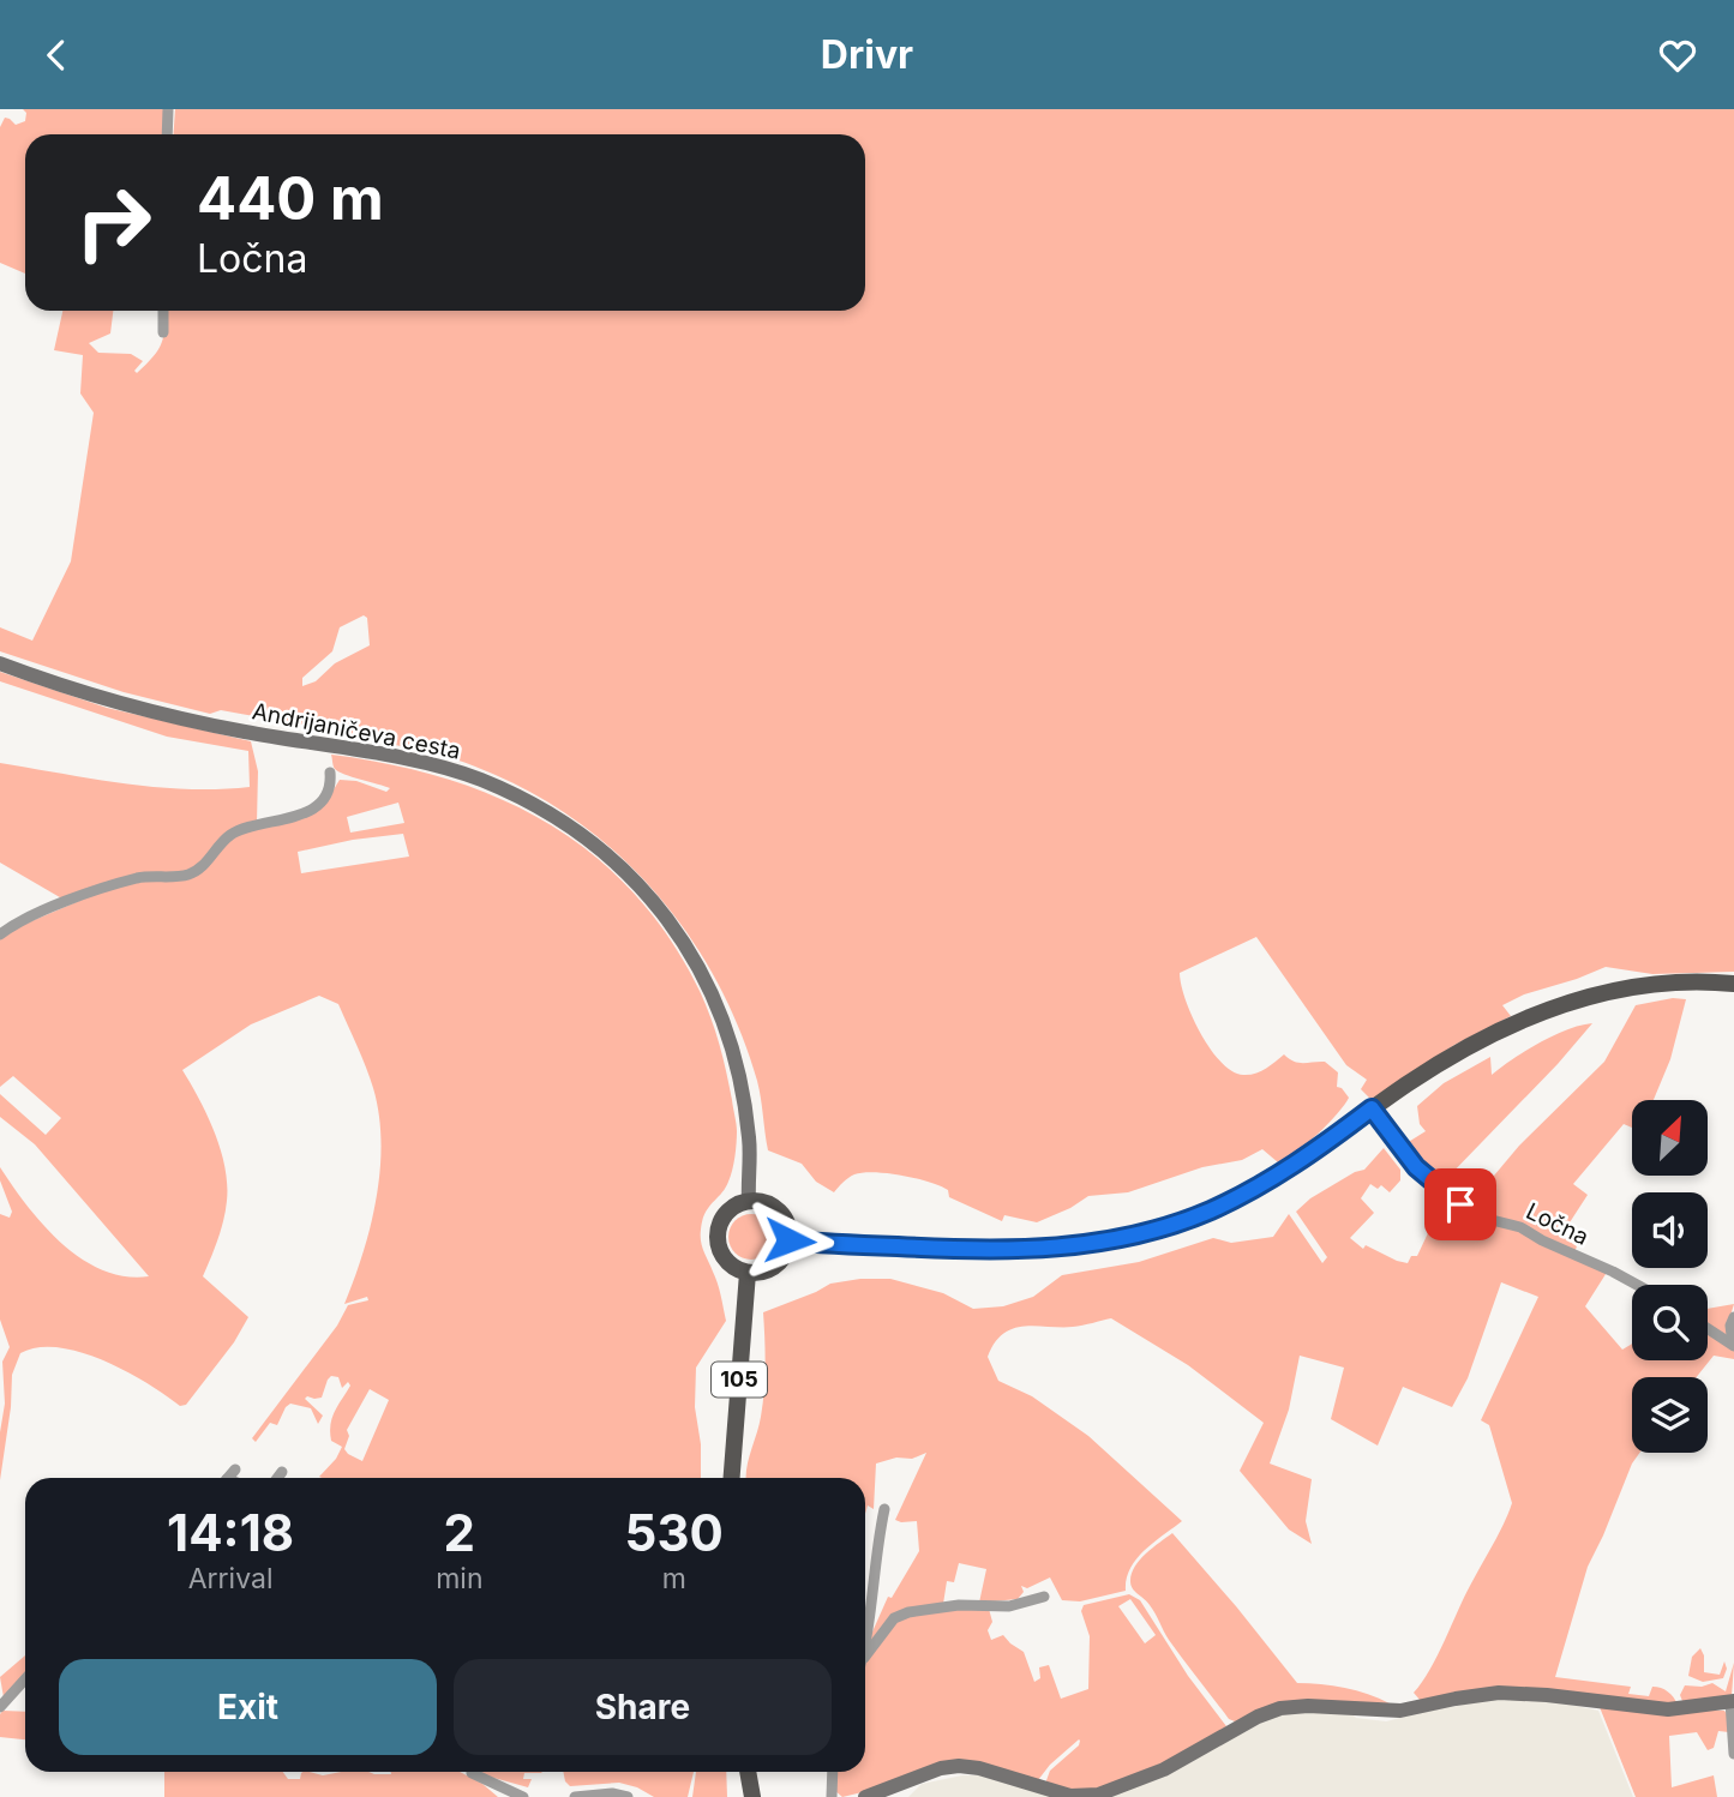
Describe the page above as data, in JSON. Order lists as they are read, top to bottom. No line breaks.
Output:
{"streets":{"main road":["Andrijaničeva cesta","105"],"street":["Ločna"]},"crossings":[["Andrijaničeva cesta","105"]],"north":"top right","page":{"header":"Drivr","turn":["440 m","Ločna"],"eta":["14:18","Arrival","2","min","530","m"],"buttons":["Exit","Share"]}}
